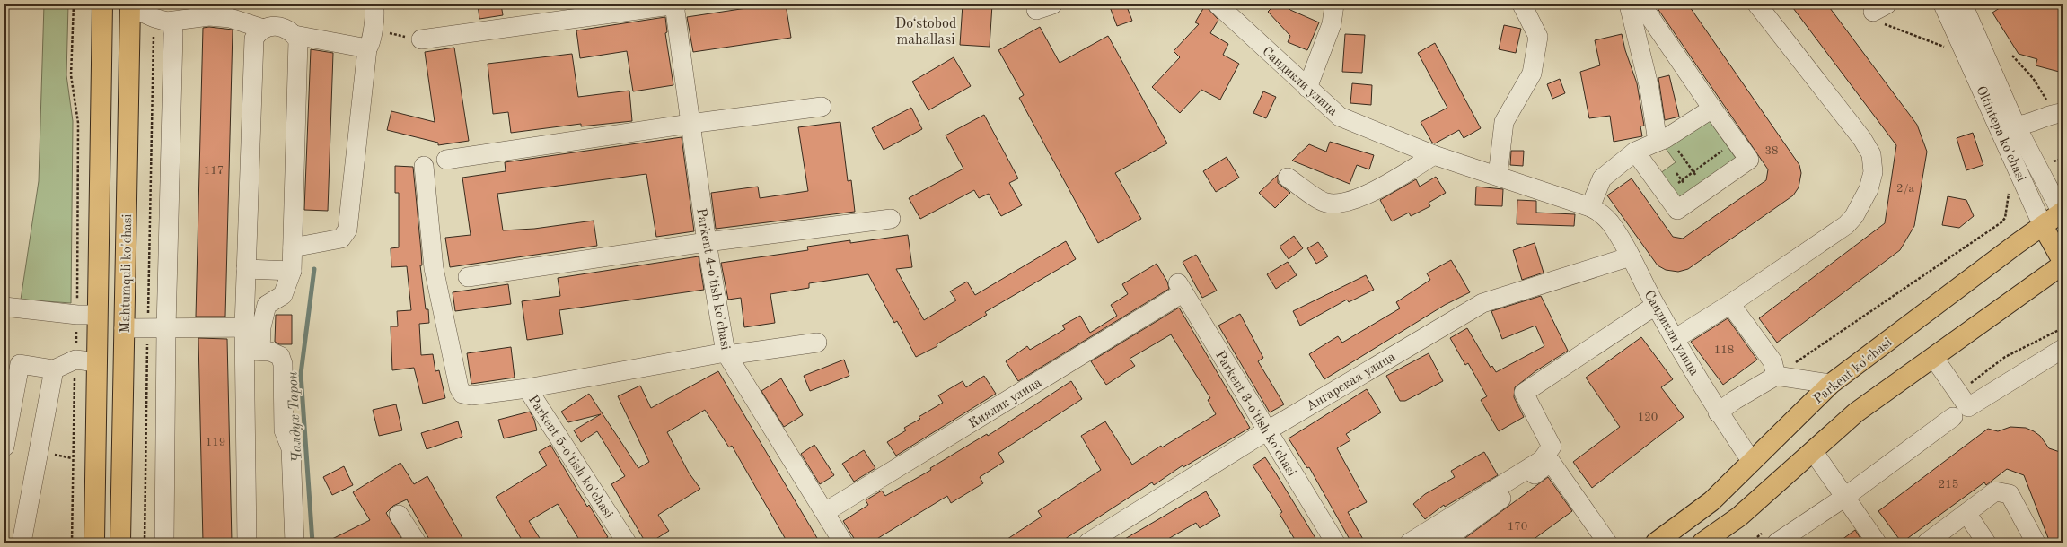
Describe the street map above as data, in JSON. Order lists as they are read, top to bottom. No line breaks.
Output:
{"streets":{"main road":["Oltintepa ko'chasi","Mahtumquli ko'chasi","Parkent ko'chasi"],"street":["Сандикли улица","Parkent 4-o'tish ko'chasi","Ангарская улица","Киялик улица","Parkent 3-o'tish ko'chasi","Parkent 5-o'tish ko'chasi"]},"crossings":[["Сандикли улица","Parkent ko'chasi"],["Сандикли улица","Ангарская улица"],["Oltintepa ko'chasi","Parkent ko'chasi"],["Parkent 4-o'tish ko'chasi","Киялик улица"],["Ангарская улица","Parkent 3-o'tish ko'chasi"],["Киялик улица","Parkent 3-o'tish ko'chasi"]],"districts":["Doʻstobod mahallasi"],"water":["Чалдух Тарон"],"house_numbers":["38","117","2/a","118","120","119","215","170"]}
